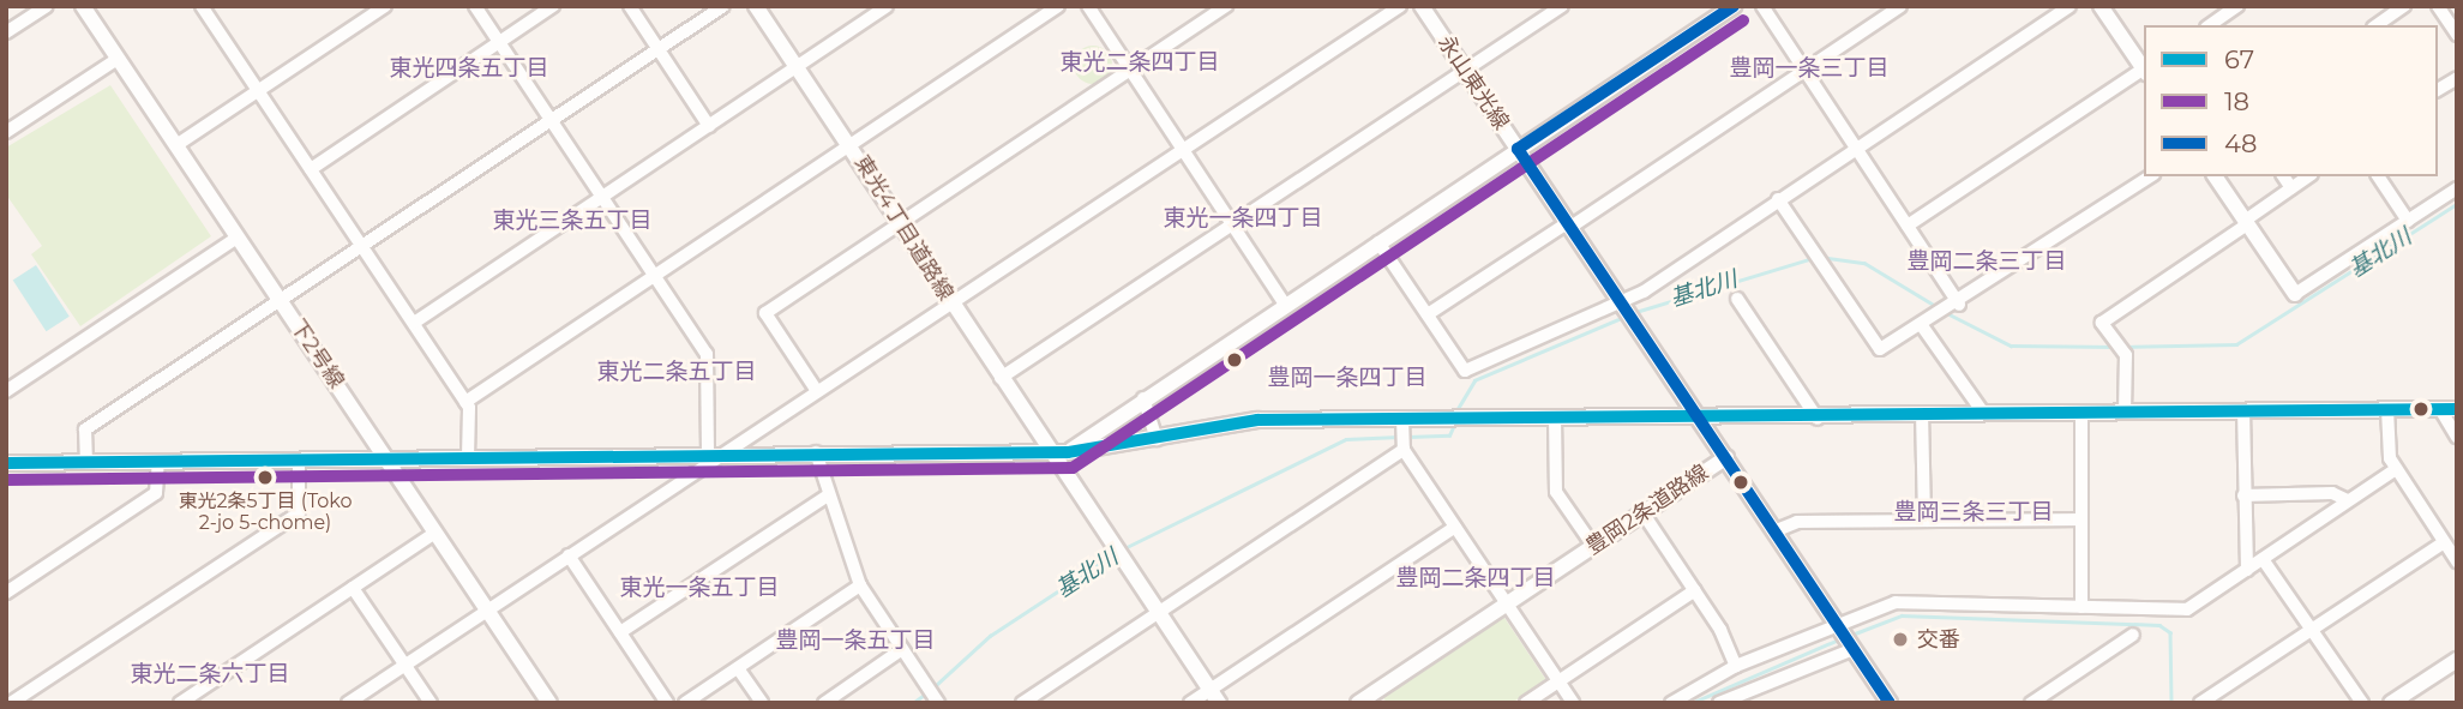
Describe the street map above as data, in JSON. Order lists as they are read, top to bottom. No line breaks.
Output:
{"streets":{"street":["永山東光線","東光4丁目道路線","下2号線","豊岡2条道路線"]},"crossings":[["永山東光線","豊岡2条道路線"]],"districts":["東光二条四丁目","東光四条五丁目","豊岡一条三丁目","東光一条四丁目","東光三条五丁目","豊岡二条三丁目","東光二条五丁目","豊岡一条四丁目","豊岡三条三丁目","豊岡二条四丁目","東光一条五丁目","豊岡一条五丁目","東光二条六丁目"],"water":["基北川"],"places":["東光2条5丁目 (Toko 2-jo 5-chome)","交番"],"lines":["transit line 48","transit line 18","transit line 67"],"legend":["67","18","48"]}
